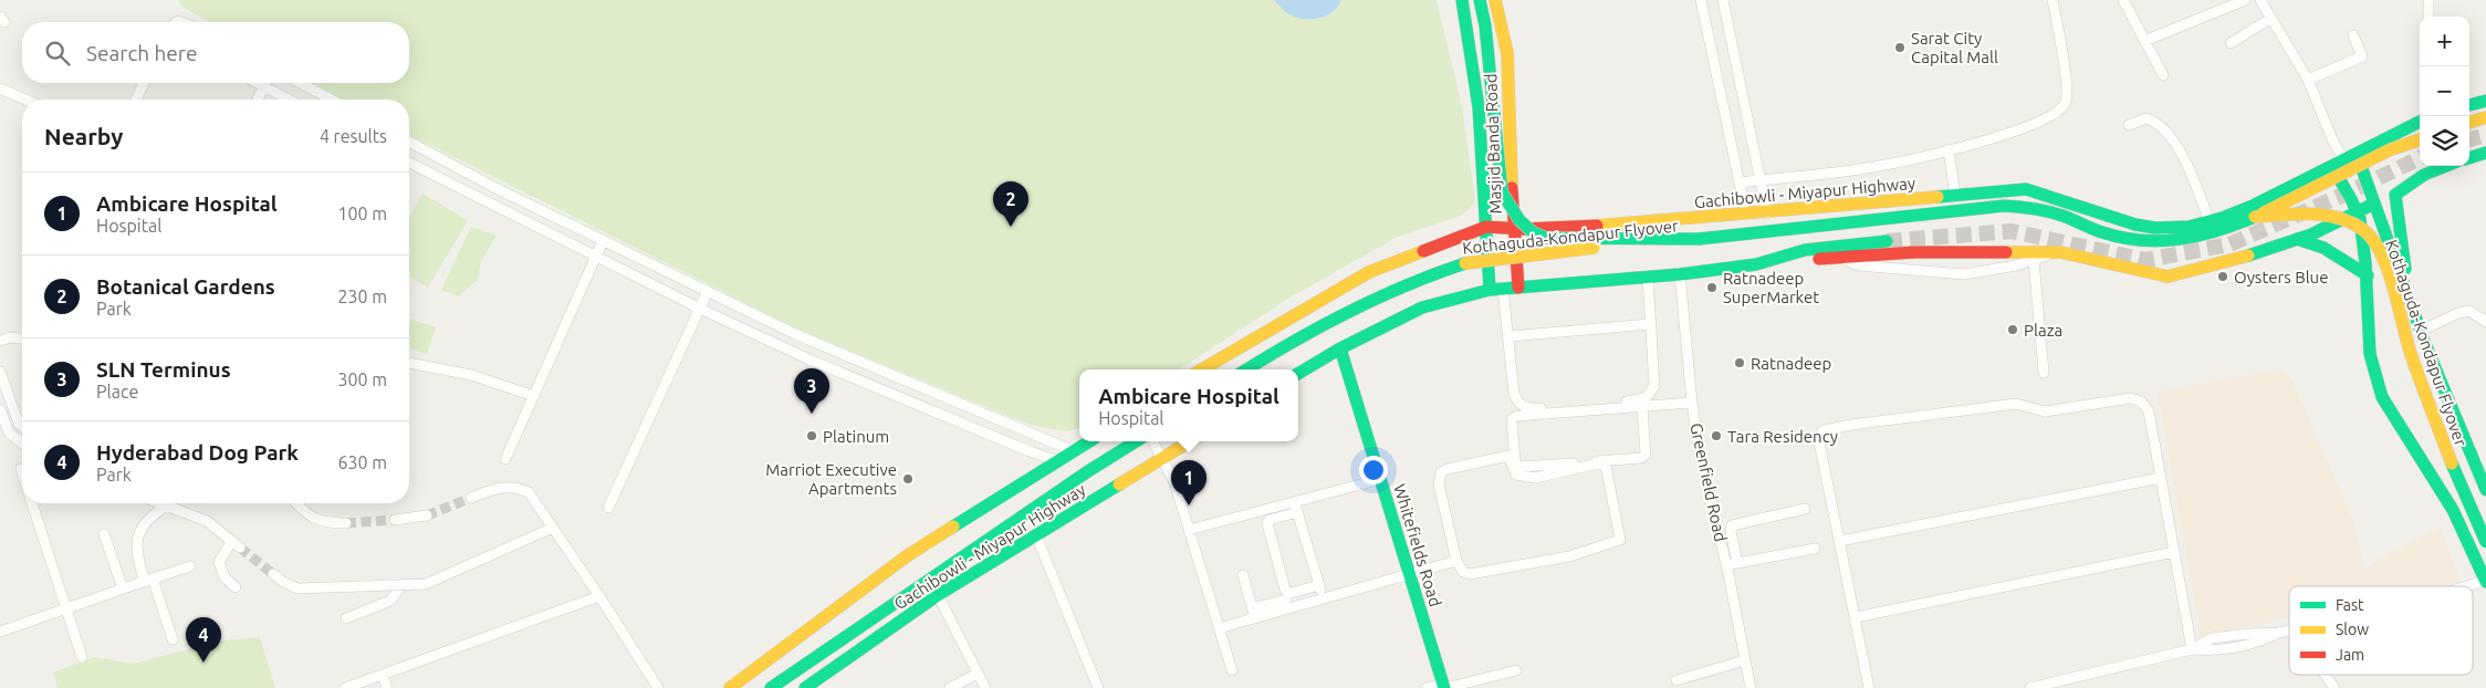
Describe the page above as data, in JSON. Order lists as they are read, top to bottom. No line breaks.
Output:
{"streets":{"main road":["Masjid Banda Road","Gachibowli - Miyapur Highway","Kothaguda-Kondapur Flyover","Whitefields Road"],"street":["Greenfield Road"]},"crossings":[["Masjid Banda Road","Gachibowli - Miyapur Highway"]],"places":["Sarat City Capital Mall","Oysters Blue","Ratnadeep SuperMarket","Plaza","Ratnadeep","Platinum","Tara Residency","Marriot Executive Apartments"],"legend":["Fast","Slow","Jam"],"page":{"map_buttons":["+","−"],"search":"Search here","heading":["Nearby","4 results"],"list":[{"mark":"1","name":"Ambicare Hospital","note":"Hospital","value":"100 m"},{"mark":"2","name":"Botanical Gardens","note":"Park","value":"230 m"},{"mark":"3","name":"SLN Terminus","note":"Place","value":"300 m"},{"mark":"4","name":"Hyderabad Dog Park","note":"Park","value":"630 m"}],"pins":["2","3","1","4"],"popup":["Ambicare Hospital","Hospital"]}}
